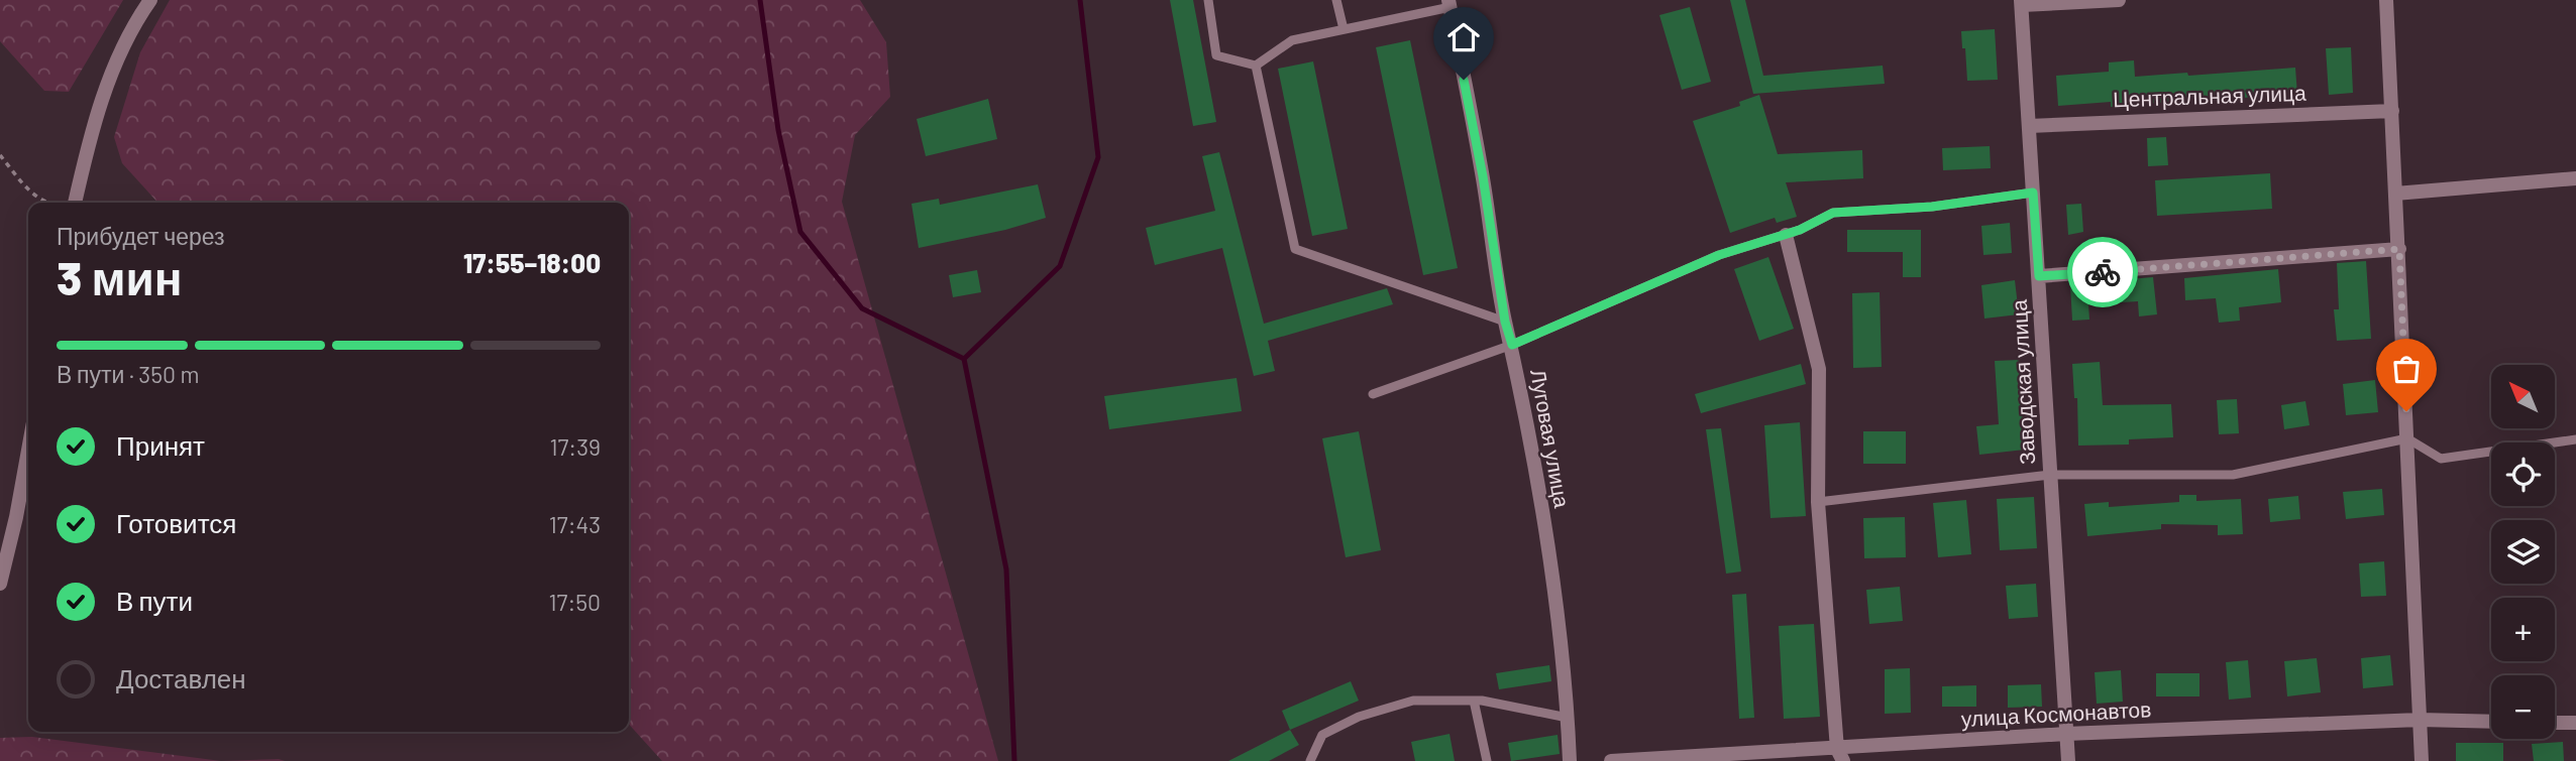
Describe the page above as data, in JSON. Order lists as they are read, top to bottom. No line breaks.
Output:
{"streets":{"street":["Центральная улица","Заводская улица","Луговая улица","улица Космонавтов"]},"crossings":[["Центральная улица","Заводская улица"],["Заводская улица","улица Космонавтов"]],"north":"top left","page":{"heading":["3 мин","Прибудет через","17:55–18:00"],"bar":"В пути · 350 m","map_buttons":["+","−"],"list":[["Принят","17:39"],["Готовится","17:43"],["В пути","17:50"],"Доставлен"]}}
